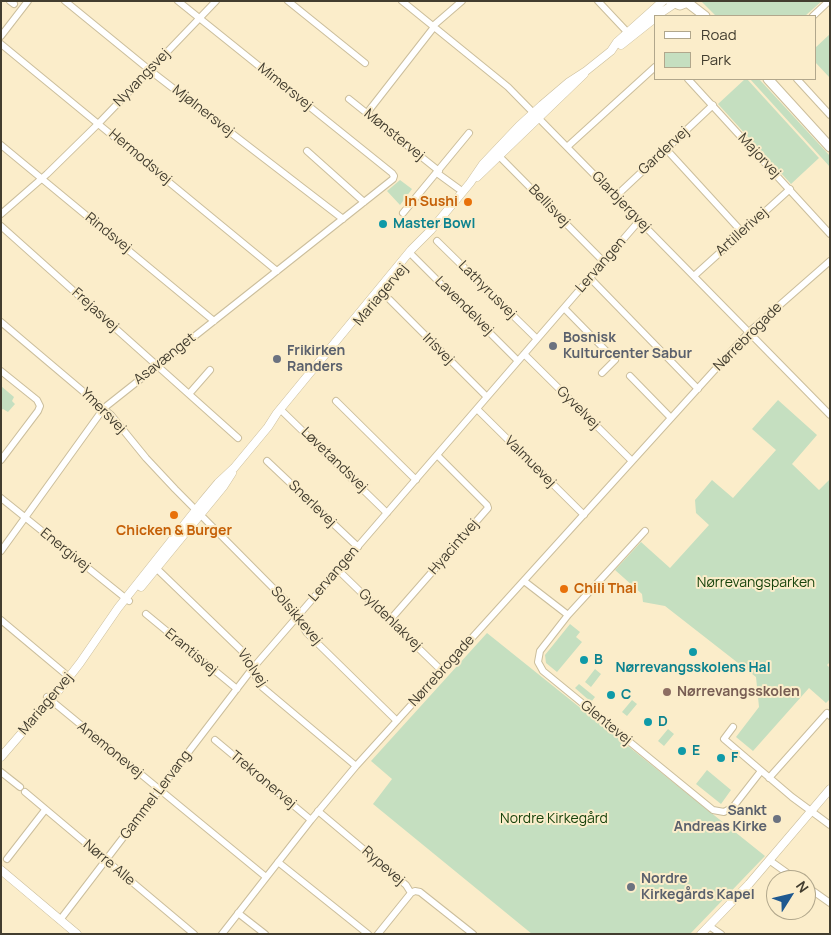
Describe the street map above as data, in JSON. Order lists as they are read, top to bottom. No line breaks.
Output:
{"streets":{"street":["Nyvangsvej","Mimersvej","Mjølnersvej","Mønstervej","Gardervej","Majorvej","Hermodsvej","Glarbjergvej","Bellisvej","Artillerivej","Rindsvej","Lervangen","Lathyrusvej","Mariagervej","Lavendelvej","Frejasvej","Nørrebrogade","Irisvej","Asavænget","Gyvelvej","Ymersvej","Løvetandsvej","Valmuevej","Snerlevej","Hyacintvej","Energivej","Solsikkevej","Gyldenlakvej","Erantisvej","Violvej","Glentevej","Anemonevej","Trekronervej","Gammel Lervang","Nørre Alle","Rypevej"]},"crossings":[["Nyvangsvej","Mimersvej"],["Nyvangsvej","Mjølnersvej"],["Nyvangsvej","Hermodsvej"],["Nyvangsvej","Rindsvej"],["Mimersvej","Asavænget"],["Mjølnersvej","Asavænget"],["Gardervej","Majorvej"],["Gardervej","Glarbjergvej"],["Majorvej","Artillerivej"],["Hermodsvej","Asavænget"],["Glarbjergvej","Artillerivej"],["Glarbjergvej","Lervangen"],["Glarbjergvej","Mariagervej"],["Glarbjergvej","Nørrebrogade"],["Bellisvej","Lervangen"],["Bellisvej","Mariagervej"],["Rindsvej","Asavænget"],["Lervangen","Lathyrusvej"],["Lervangen","Lavendelvej"],["Lervangen","Irisvej"],["Lervangen","Gyvelvej"],["Lervangen","Løvetandsvej"],["Lervangen","Valmuevej"],["Lervangen","Snerlevej"],["Lervangen","Hyacintvej"],["Lervangen","Solsikkevej"],["Lervangen","Gyldenlakvej"],["Lervangen","Violvej"],["Lervangen","Gammel Lervang"],["Mariagervej","Lavendelvej"],["Mariagervej","Ymersvej"],["Mariagervej","Løvetandsvej"],["Mariagervej","Energivej"],["Mariagervej","Solsikkevej"],["Mariagervej","Violvej"],["Mariagervej","Anemonevej"],["Frejasvej","Asavænget"],["Nørrebrogade","Gyvelvej"],["Nørrebrogade","Valmuevej"],["Nørrebrogade","Solsikkevej"],["Nørrebrogade","Gyldenlakvej"],["Nørrebrogade","Violvej"],["Nørrebrogade","Anemonevej"],["Nørrebrogade","Trekronervej"],["Nørrebrogade","Rypevej"],["Asavænget","Ymersvej"],["Asavænget","Energivej"],["Ymersvej","Solsikkevej"],["Hyacintvej","Gyldenlakvej"],["Erantisvej","Gammel Lervang"],["Violvej","Gammel Lervang"],["Anemonevej","Gammel Lervang"],["Gammel Lervang","Nørre Alle"]],"parks":["Nørrevangsparken","Nordre Kirkegård"],"places":["In Sushi","Master Bowl","Bosnisk Kulturcenter Sabur","Frikirken Randers","Chicken & Burger","Chili Thai","Nørrevangsskolens Hal","B","Nørrevangsskolen","C","D","E","F","Sankt Andreas Kirke","Nordre Kirkegårds Kapel"],"legend":["Road","Park"],"north":"top right"}
